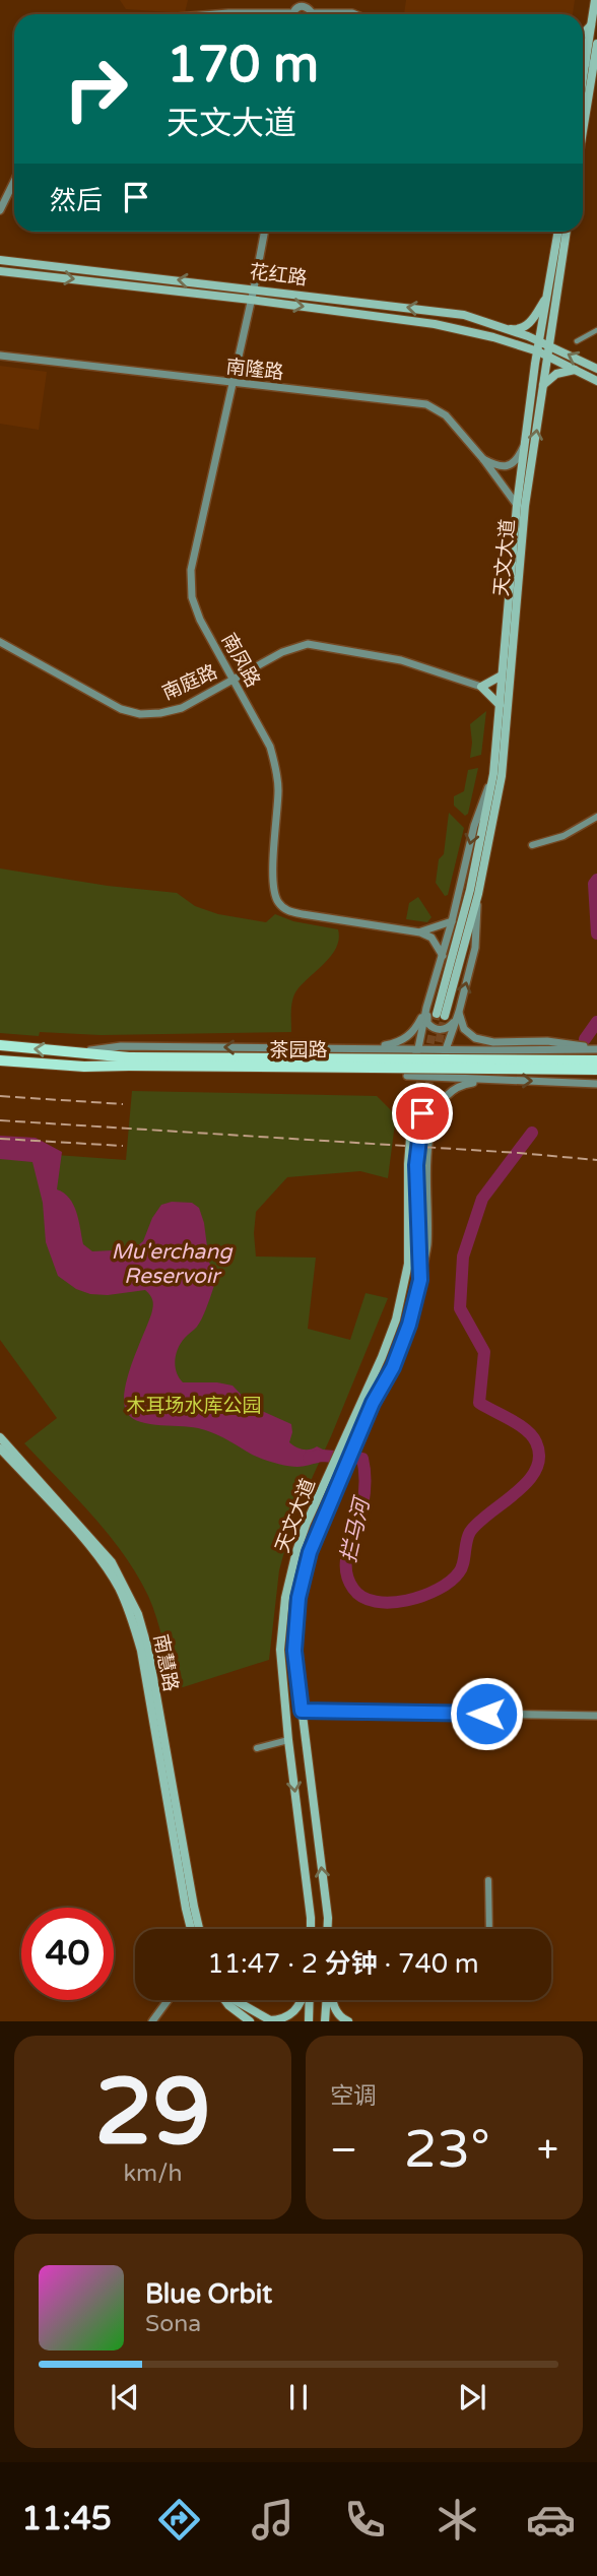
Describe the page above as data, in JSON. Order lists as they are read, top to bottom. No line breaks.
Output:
{"streets":{"main road":["花红路","天文大道","茶园路","南慧路"],"street":["南隆路","南凤路","南庭路"]},"crossings":[["花红路","天文大道"],["花红路","南凤路"],["南隆路","天文大道"],["南隆路","南凤路"],["天文大道","茶园路"],["南凤路","南庭路"]],"water":["Mu'erchang Reservoir","拦马河"],"parks":["木耳场水库公园"],"page":{"turn":["170 m","天文大道"],"then":"然后","limit":"40","trip":"11:47 · 2 分钟 · 740 m","tile":[["29","km/h"],"空调"],"heat":["−","23°","+"],"song":["Blue Orbit","Sona"],"tabs":"11:45"}}
